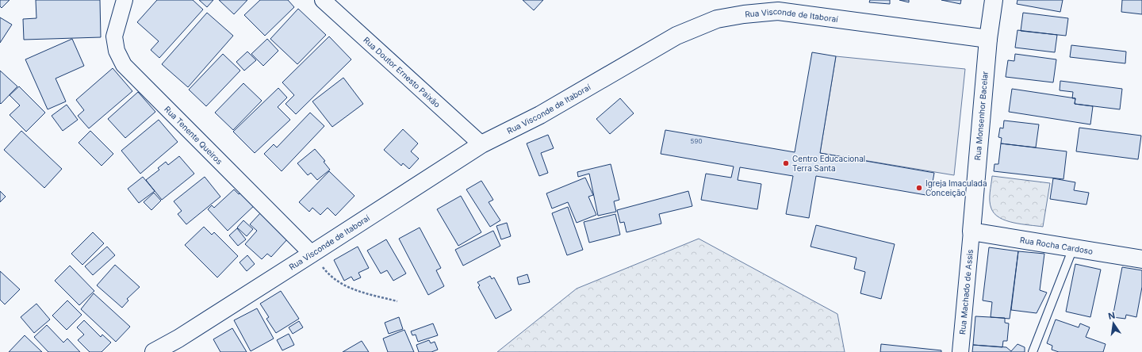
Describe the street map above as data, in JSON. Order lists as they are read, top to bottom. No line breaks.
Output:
{"streets":{"street":["Rua Visconde de Itaboraí","Rua Doutor Ernesto Paixão","Rua Monsenhor Bacelar","Rua Tenente Queiros","Rua Rocha Cardoso","Rua Machado de Assis"]},"crossings":[["Rua Visconde de Itaboraí","Rua Doutor Ernesto Paixão"],["Rua Visconde de Itaboraí","Rua Monsenhor Bacelar"],["Rua Visconde de Itaboraí","Rua Tenente Queiros"],["Rua Monsenhor Bacelar","Rua Rocha Cardoso"],["Rua Monsenhor Bacelar","Rua Machado de Assis"],["Rua Rocha Cardoso","Rua Machado de Assis"]],"places":["Centro Educacional Terra Santa","Igreja Imaculada Conceição"],"house_numbers":["590"],"north":"top"}
